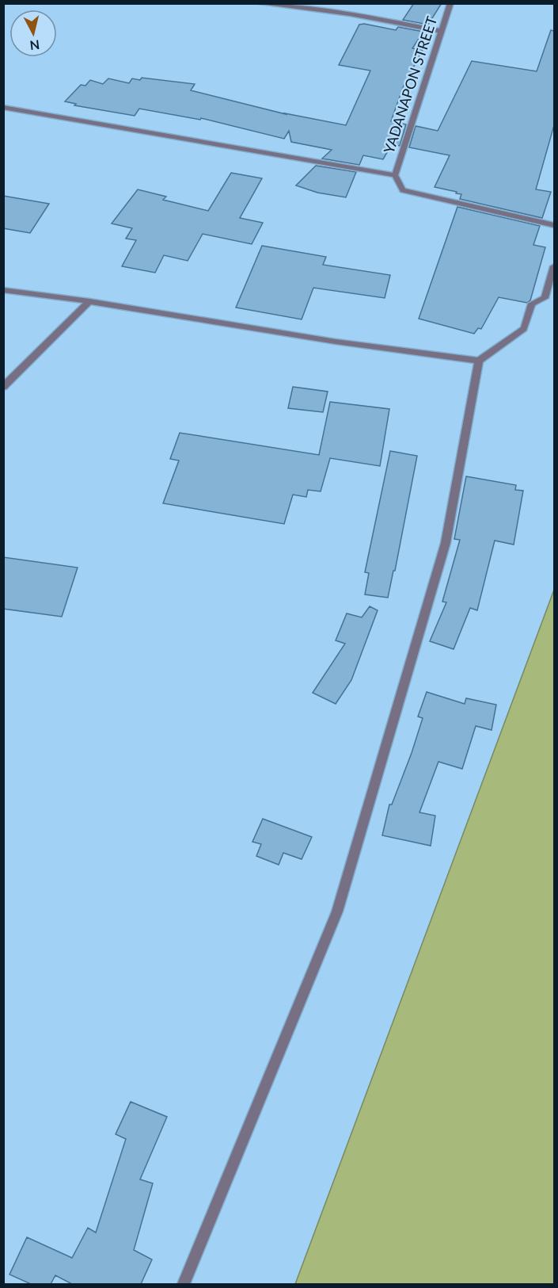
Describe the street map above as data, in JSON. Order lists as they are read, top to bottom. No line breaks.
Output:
{"streets":{"street":["YADANAPON STREET"]},"north":"bottom"}
